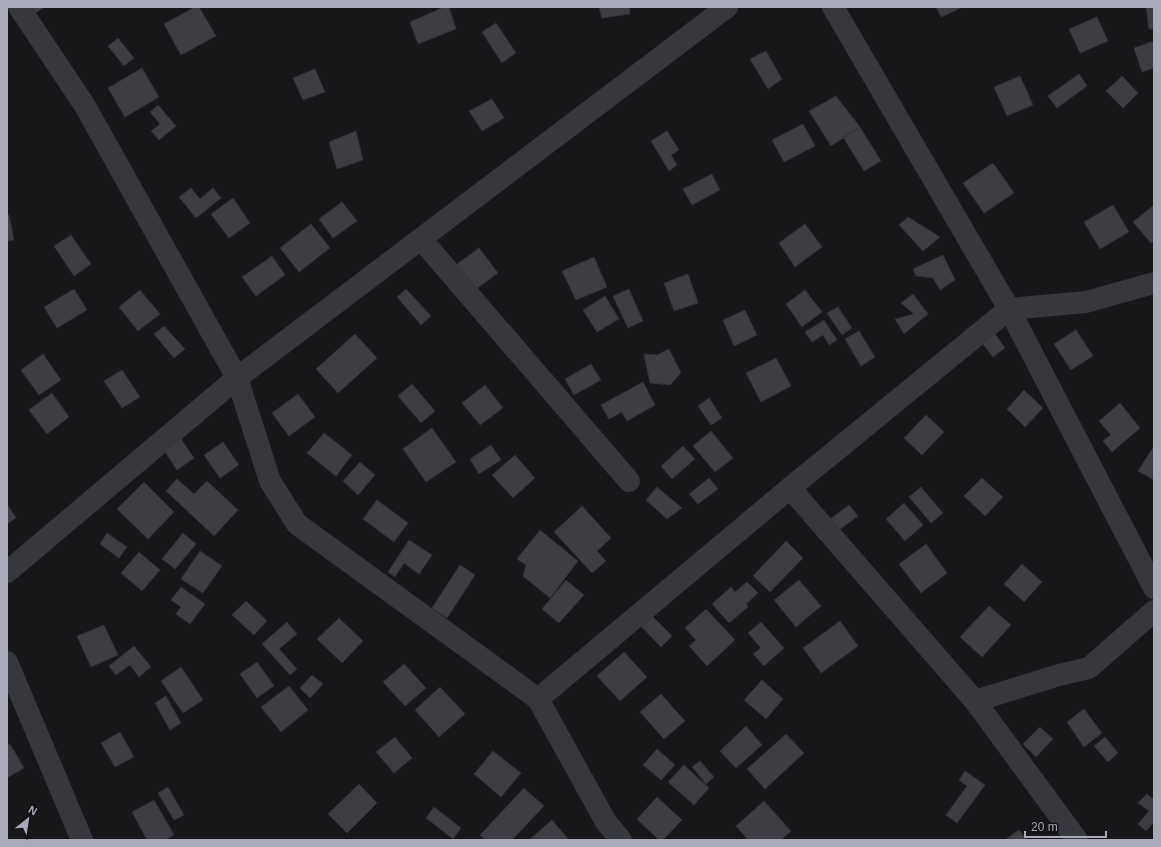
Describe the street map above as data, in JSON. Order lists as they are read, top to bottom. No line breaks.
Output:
{"scale_bar":"20 m","north":"top right"}
